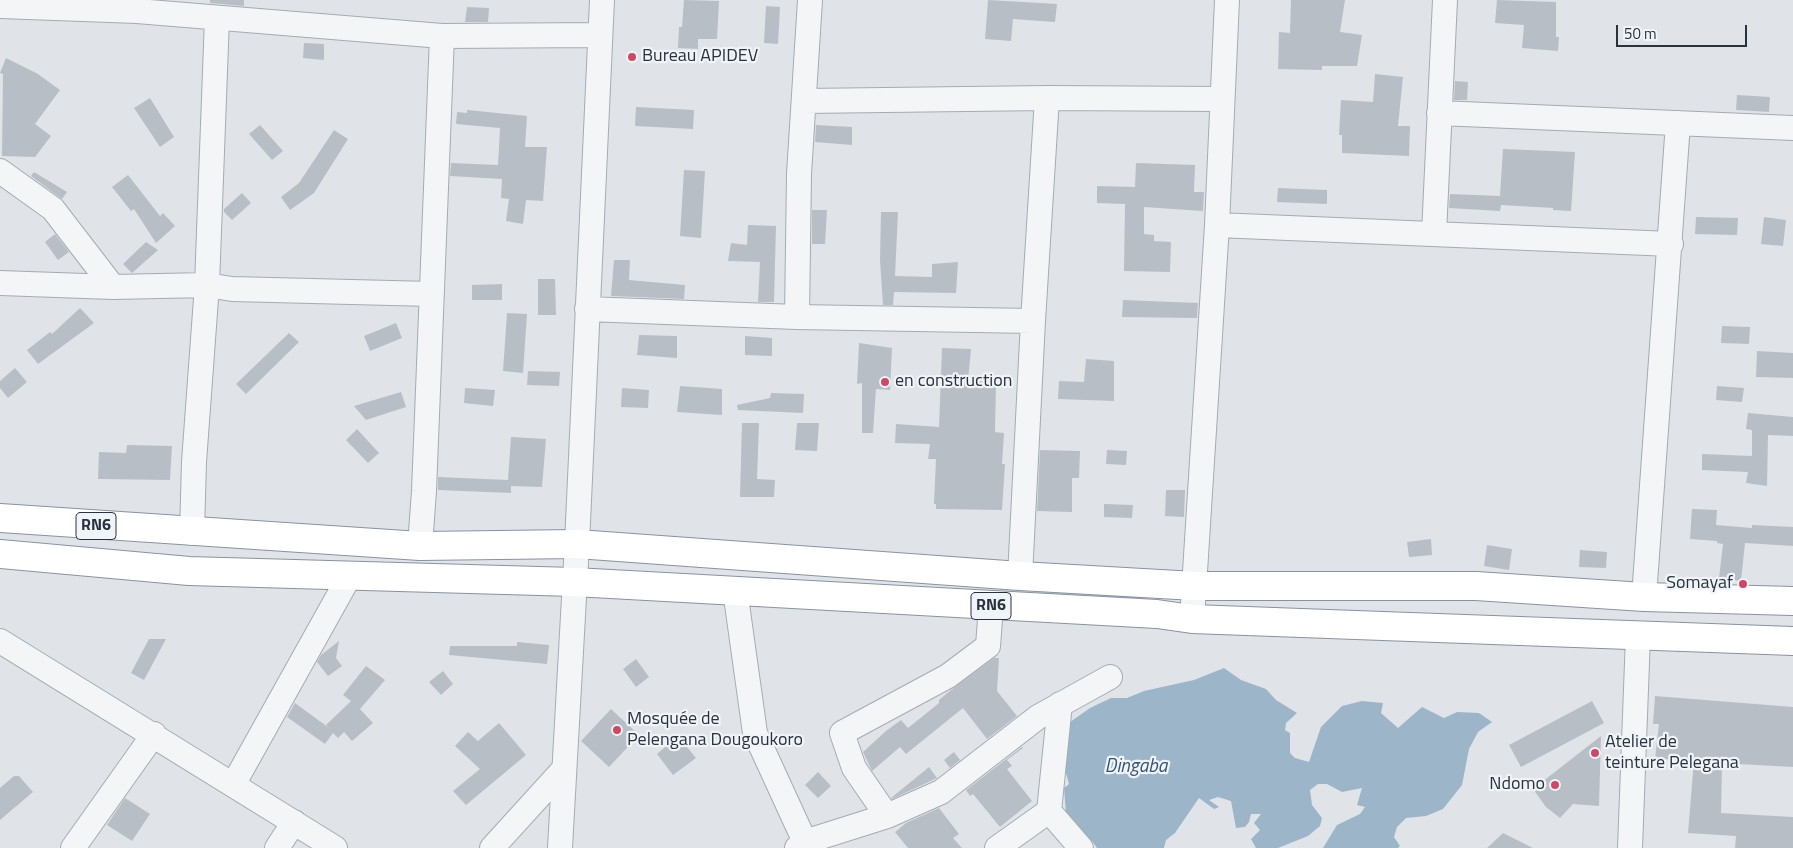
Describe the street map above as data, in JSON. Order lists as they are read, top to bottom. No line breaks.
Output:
{"streets":{"highway":["RN6"]},"water":["Dingaba"],"places":["Bureau APIDEV","en construction","Somayaf","Mosquée de Pelengana Dougoukoro","Atelier de teinture Pelegana","Ndomo"],"scale_bar":"50 m"}
